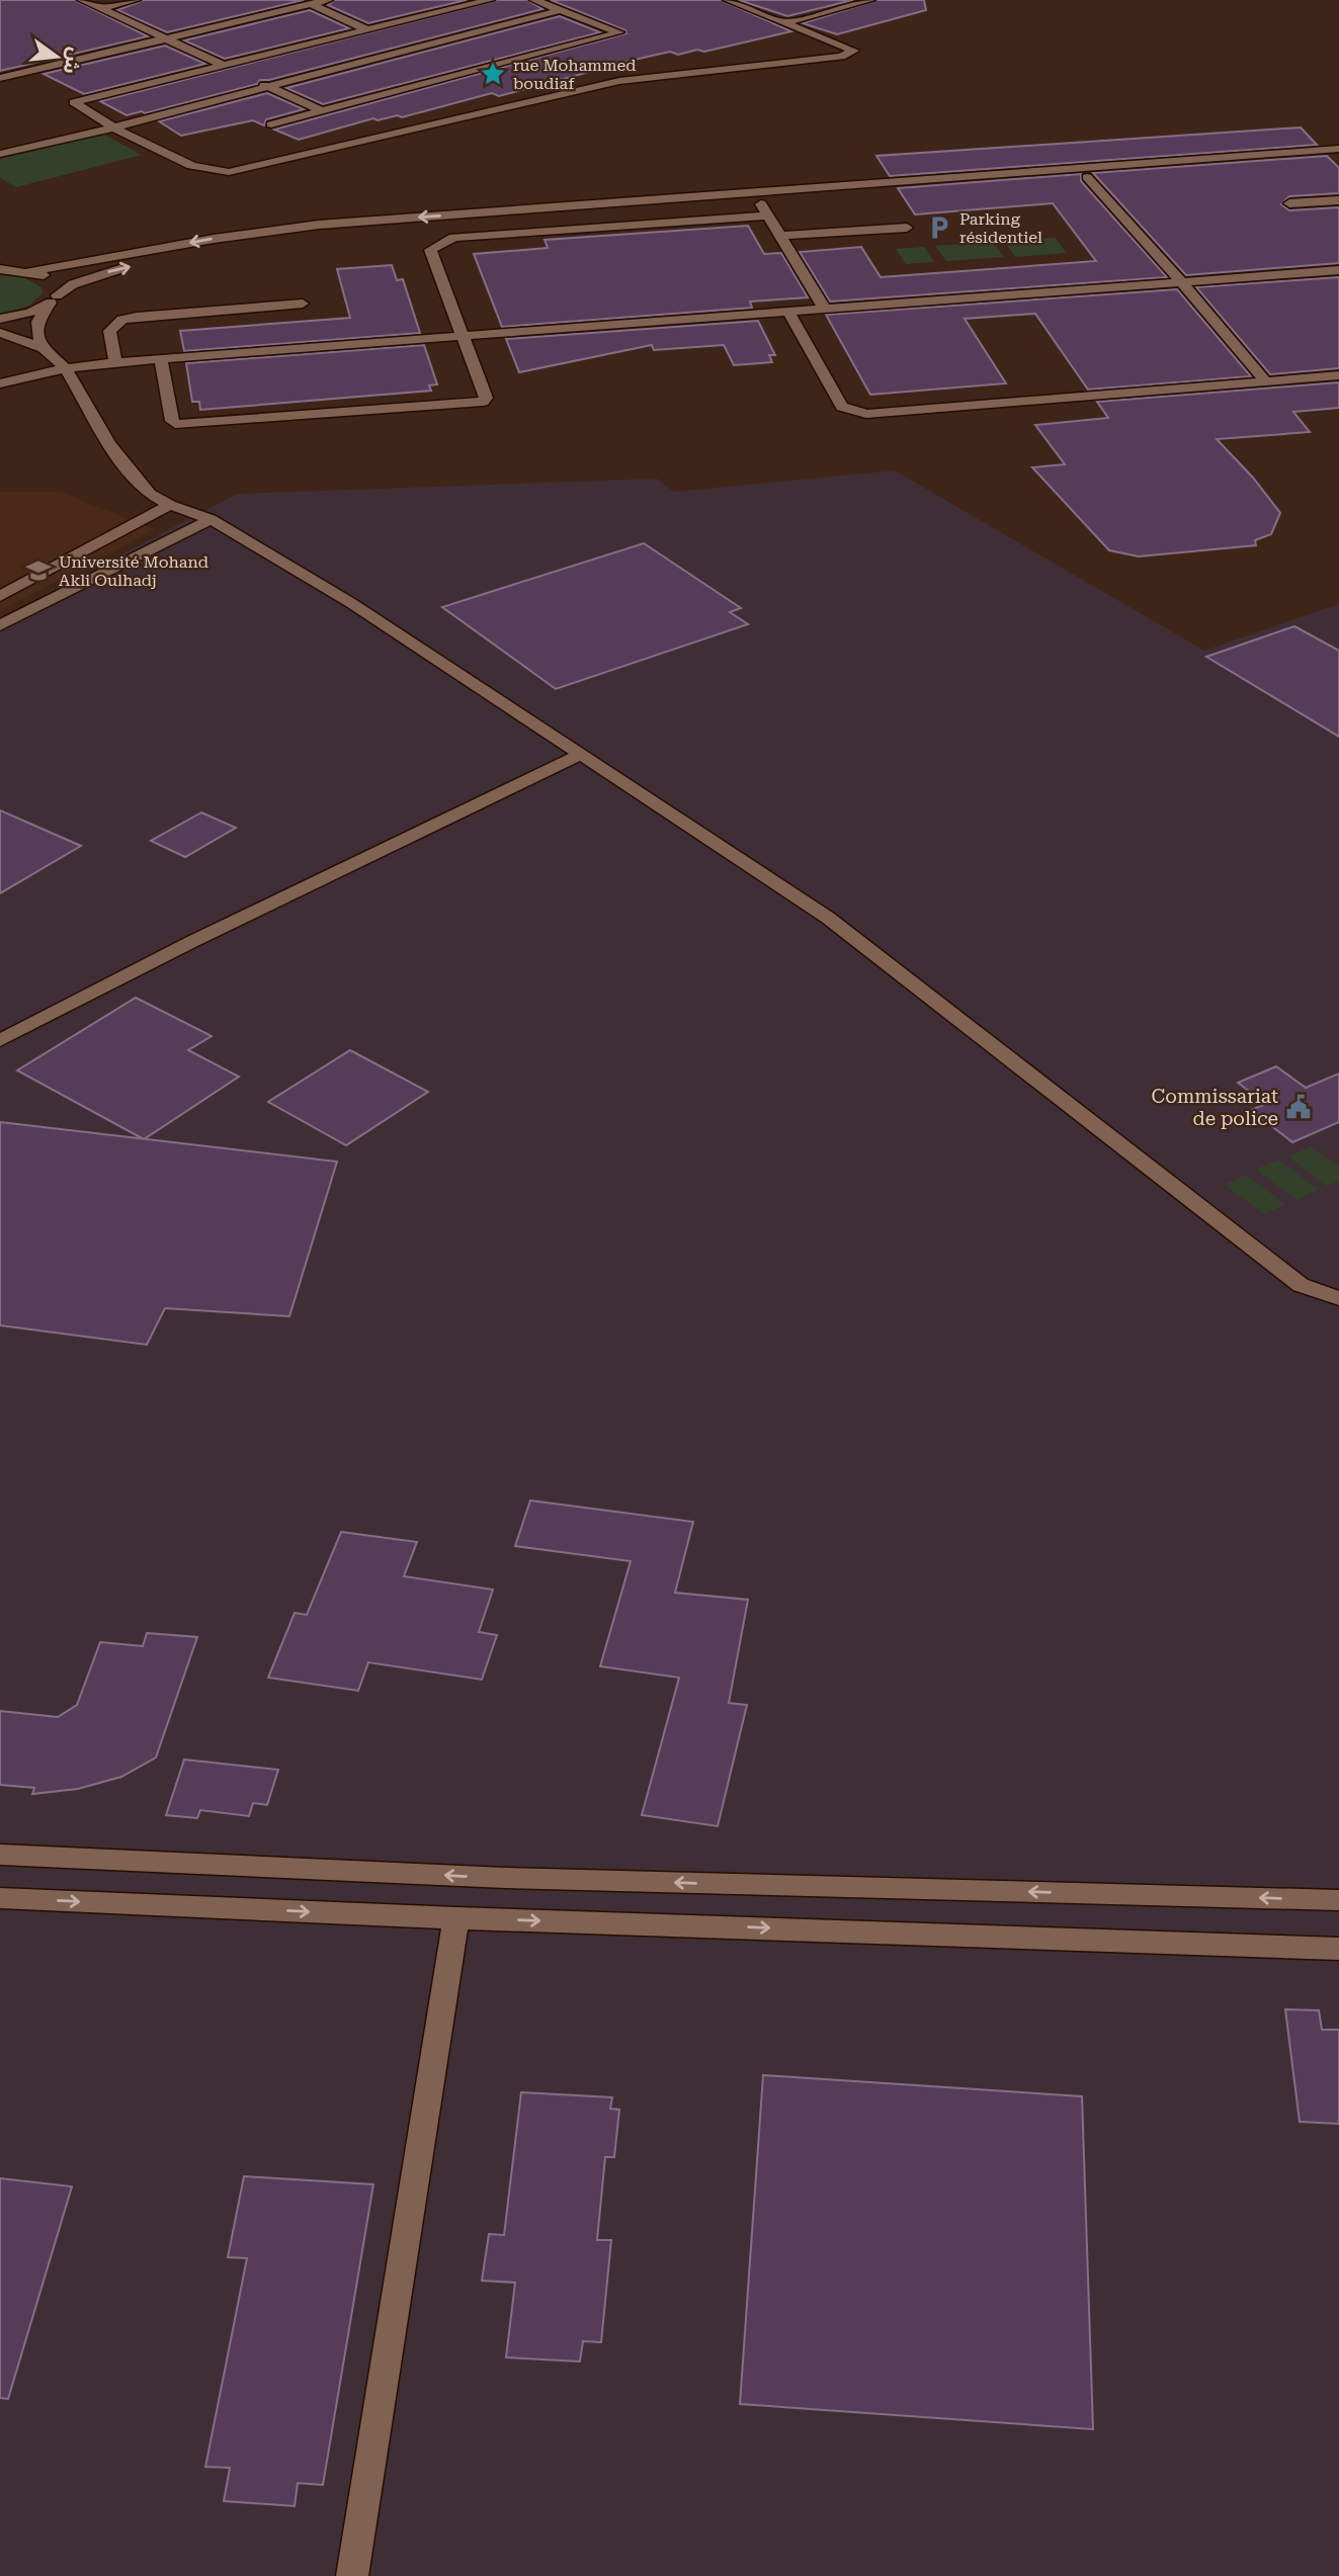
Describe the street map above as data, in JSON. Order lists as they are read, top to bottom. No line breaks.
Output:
{"places":{"place":["rue Mohammed boudiaf"],"parking":["Parking résidentiel"],"school or university":["Université Mohand Akli Oulhadj"],"public building":["Commissariat de police"]},"north":"right"}
